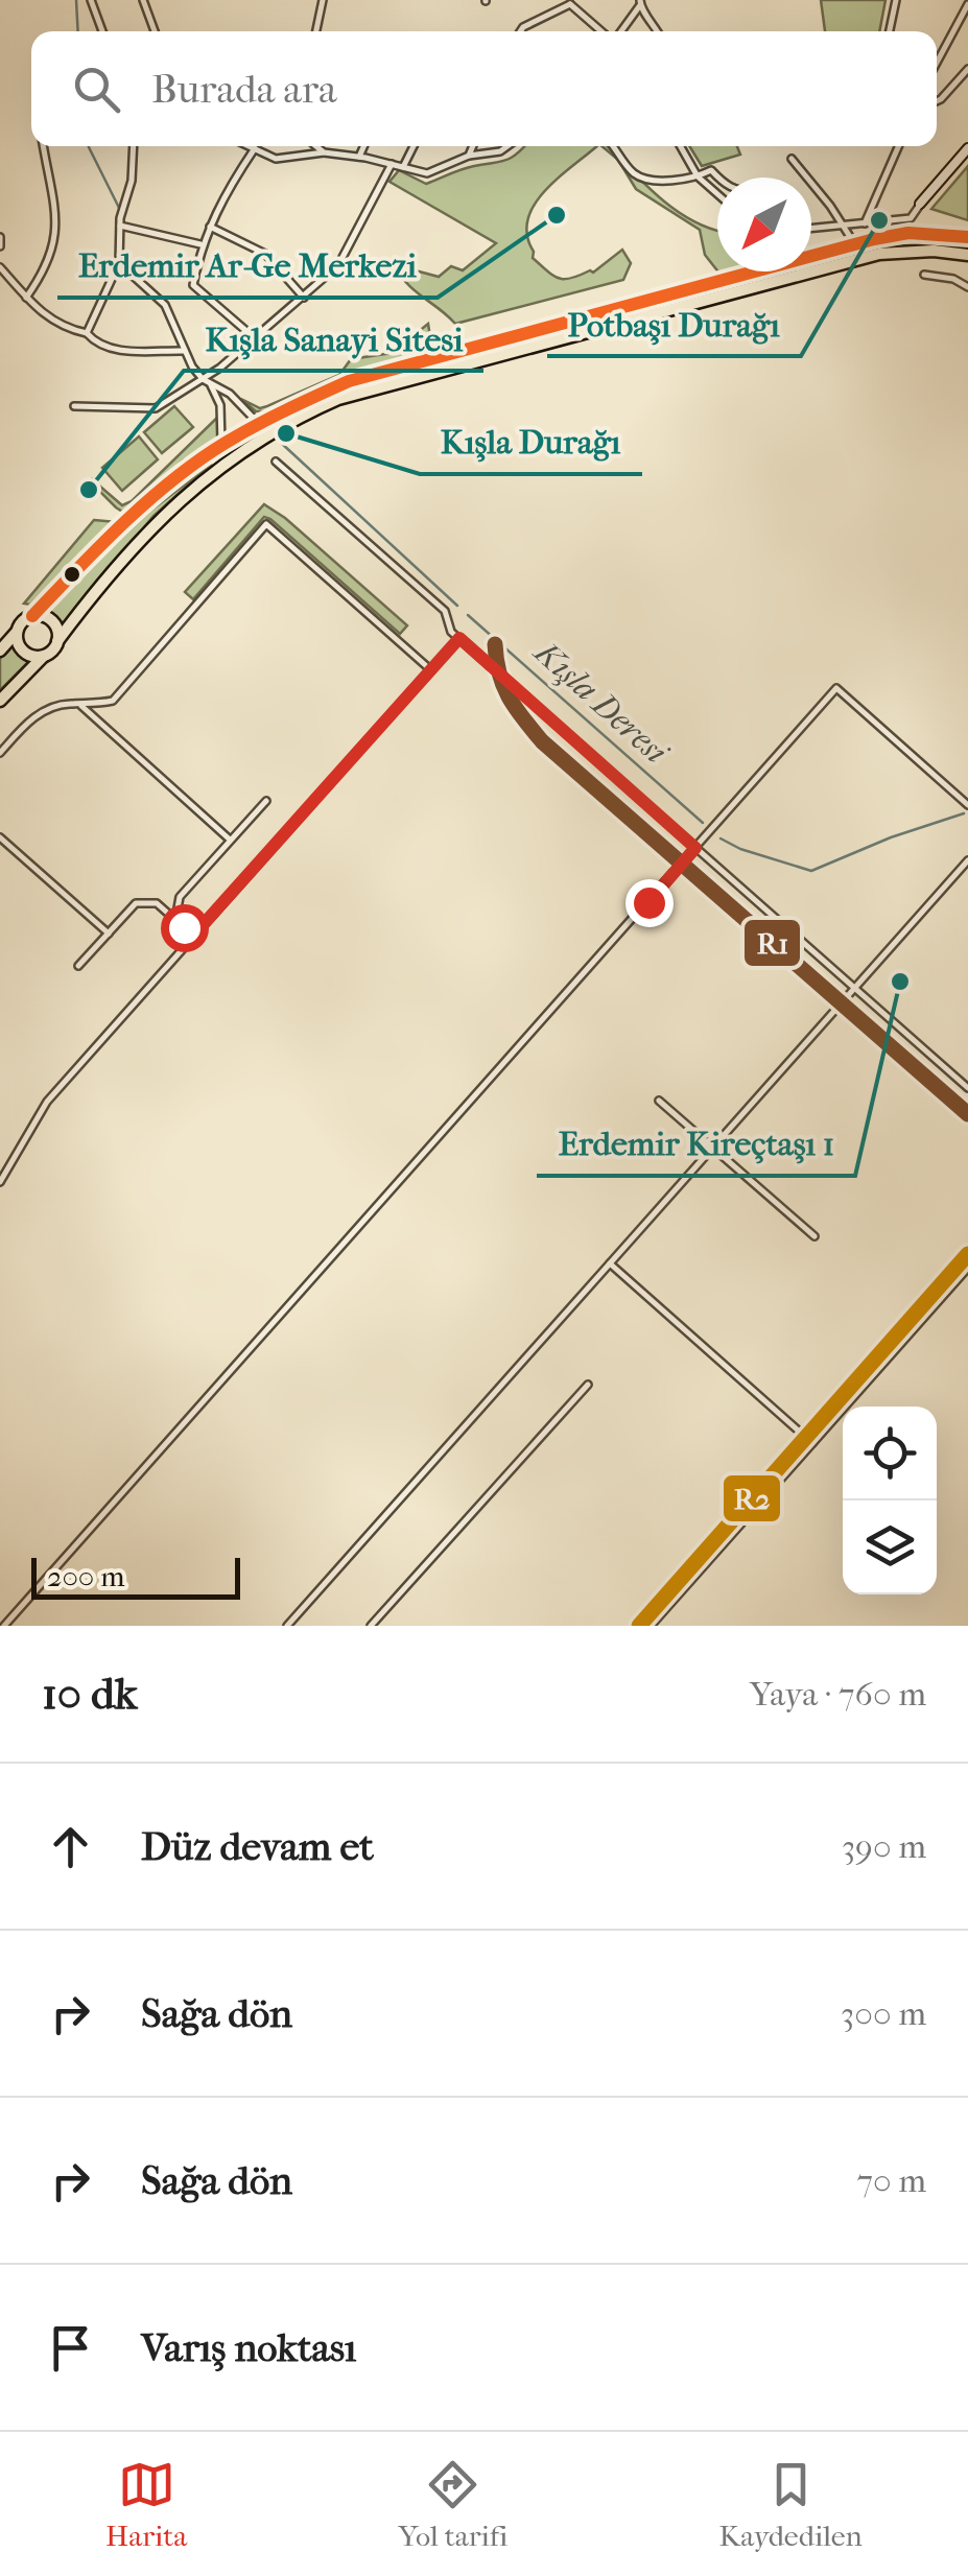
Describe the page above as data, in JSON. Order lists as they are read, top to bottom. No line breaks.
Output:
{"water":["Kışla Deresi"],"places":["Erdemir Ar-Ge Merkezi","Potbaşı Durağı","Kışla Durağı","Kışla Sanayi Sitesi","Erdemir Kireçtaşı 1"],"lines":["transit line R1","transit line R2"],"scale_bar":"200 m","north":"bottom left","page":{"search":"Burada ara","scale":"200 m","heading":["10 dk","Yaya · 760 m"],"list":[["Düz devam et","390 m"],["Sağa dön","300 m"],["Sağa dön","70 m"],"Varış noktası"],"nav":["Harita","Yol tarifi","Kaydedilen"]}}
